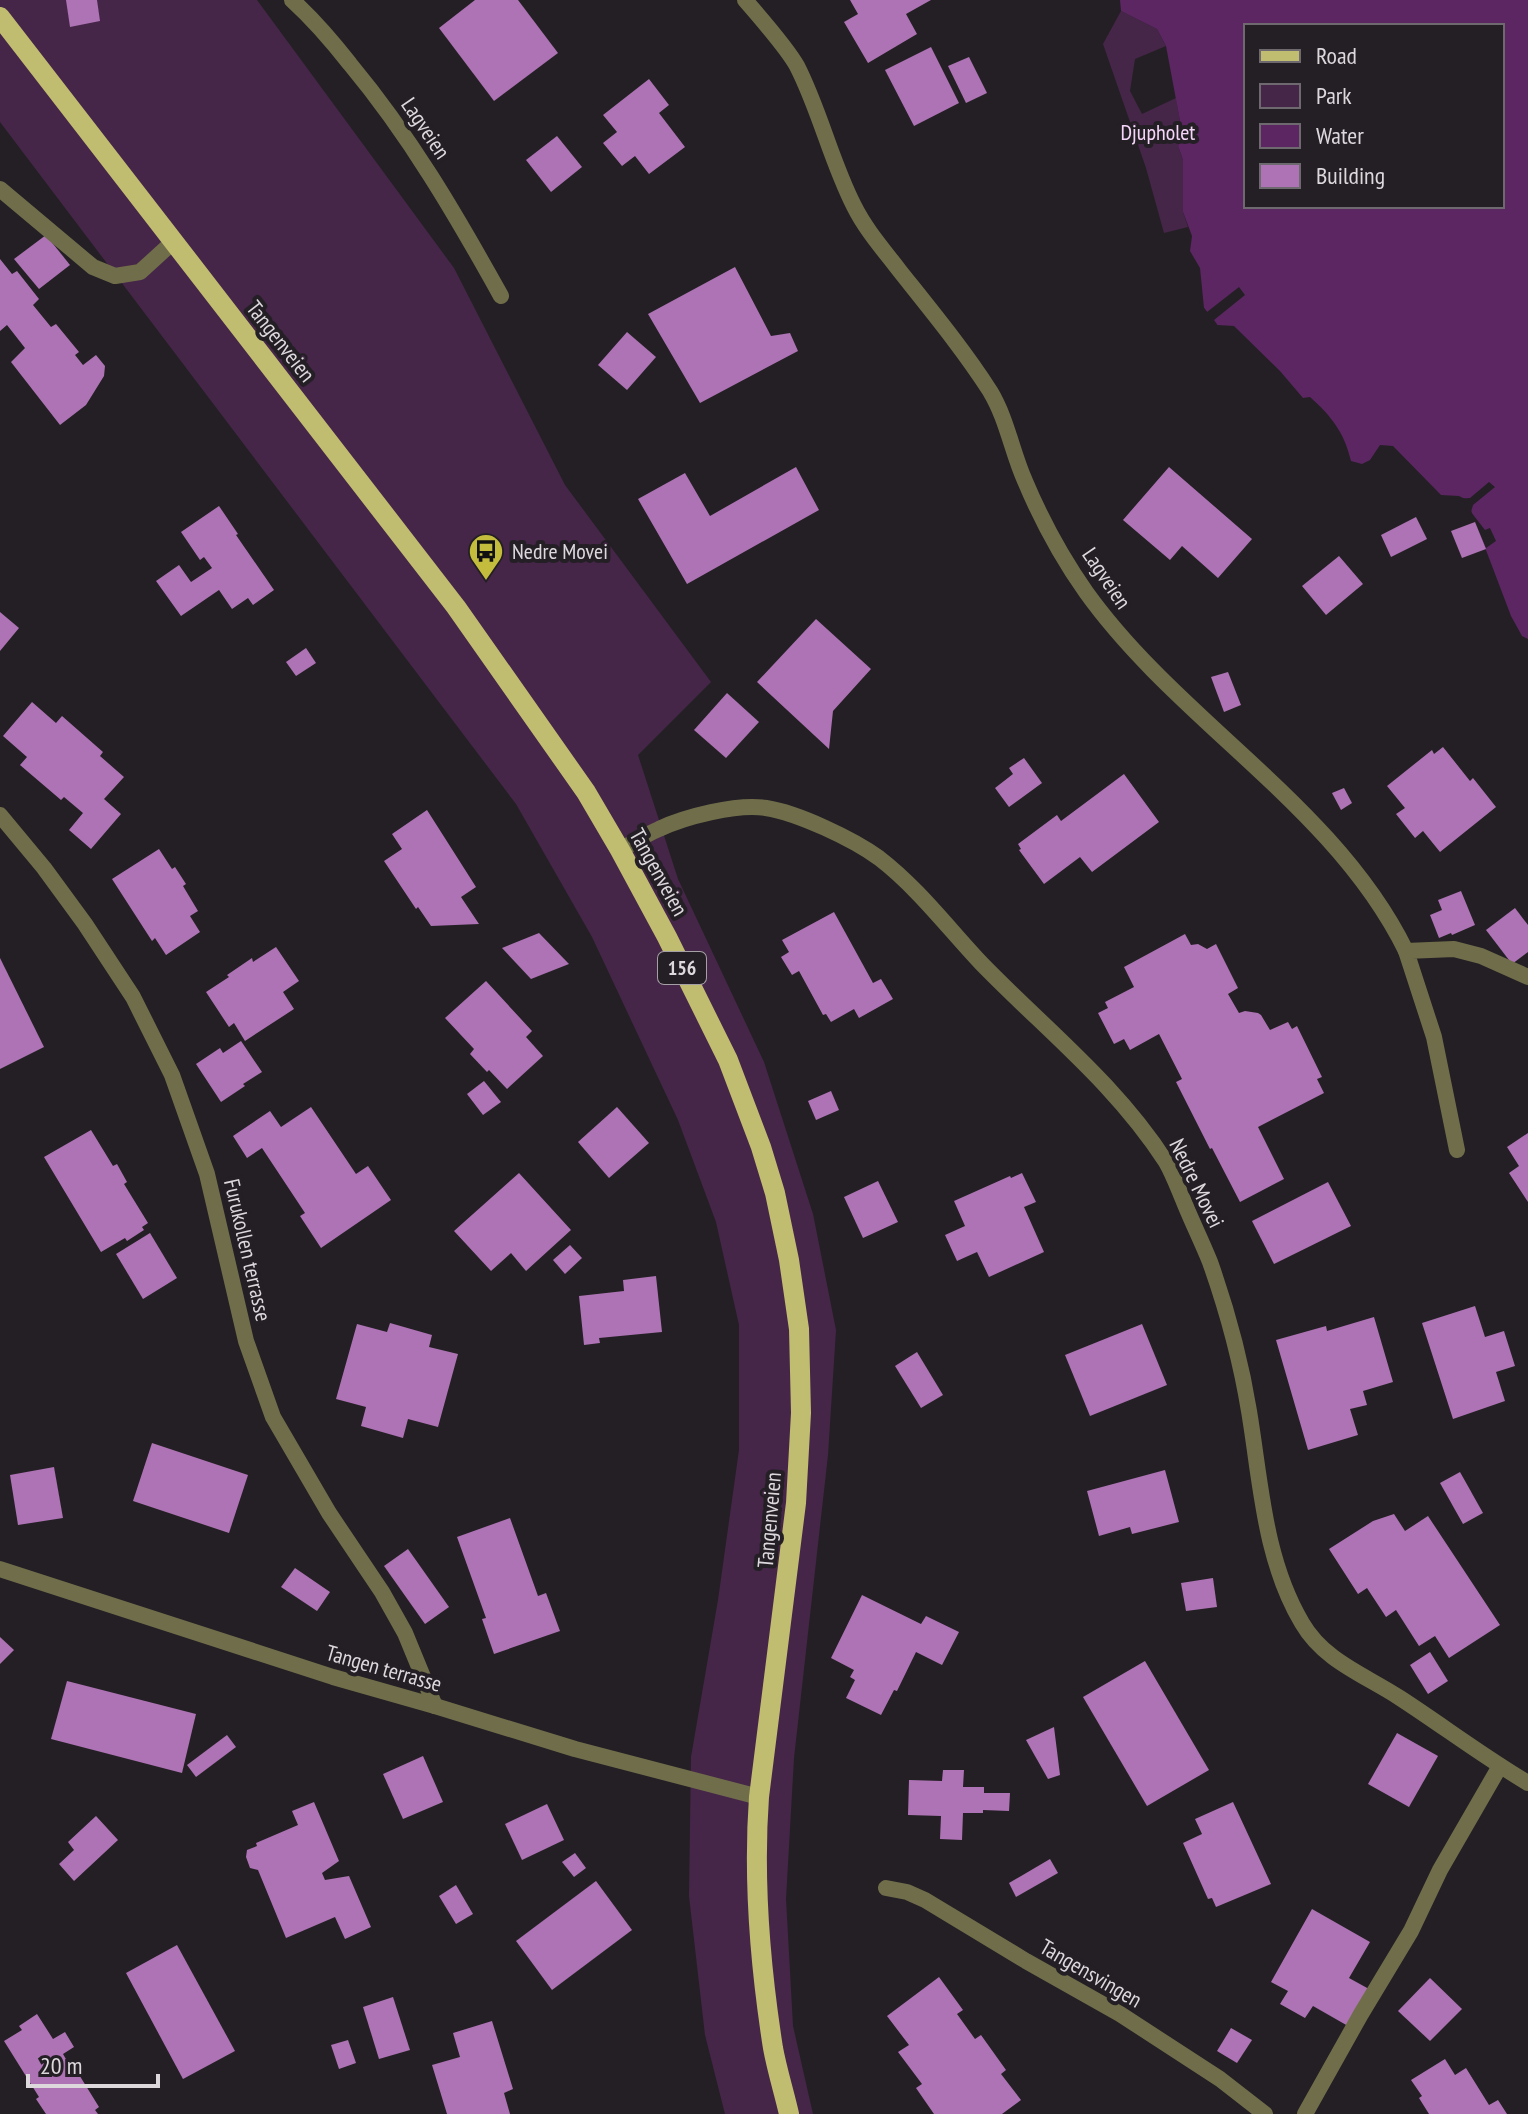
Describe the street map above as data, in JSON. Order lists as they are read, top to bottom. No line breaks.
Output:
{"streets":{"main road":["Tangenveien","156"],"street":["Lagveien","Nedre Movei","Furukollen terrasse","Tangen terrasse","Tangensvingen"]},"crossings":[["Tangenveien","Nedre Movei"],["Tangenveien","Tangen terrasse"],["Furukollen terrasse","Tangen terrasse"]],"parks":["Djupholet"],"places":{"bus stop":["Nedre Movei"]},"legend":["Road","Park","Water","Building"],"scale_bar":"20 m"}
